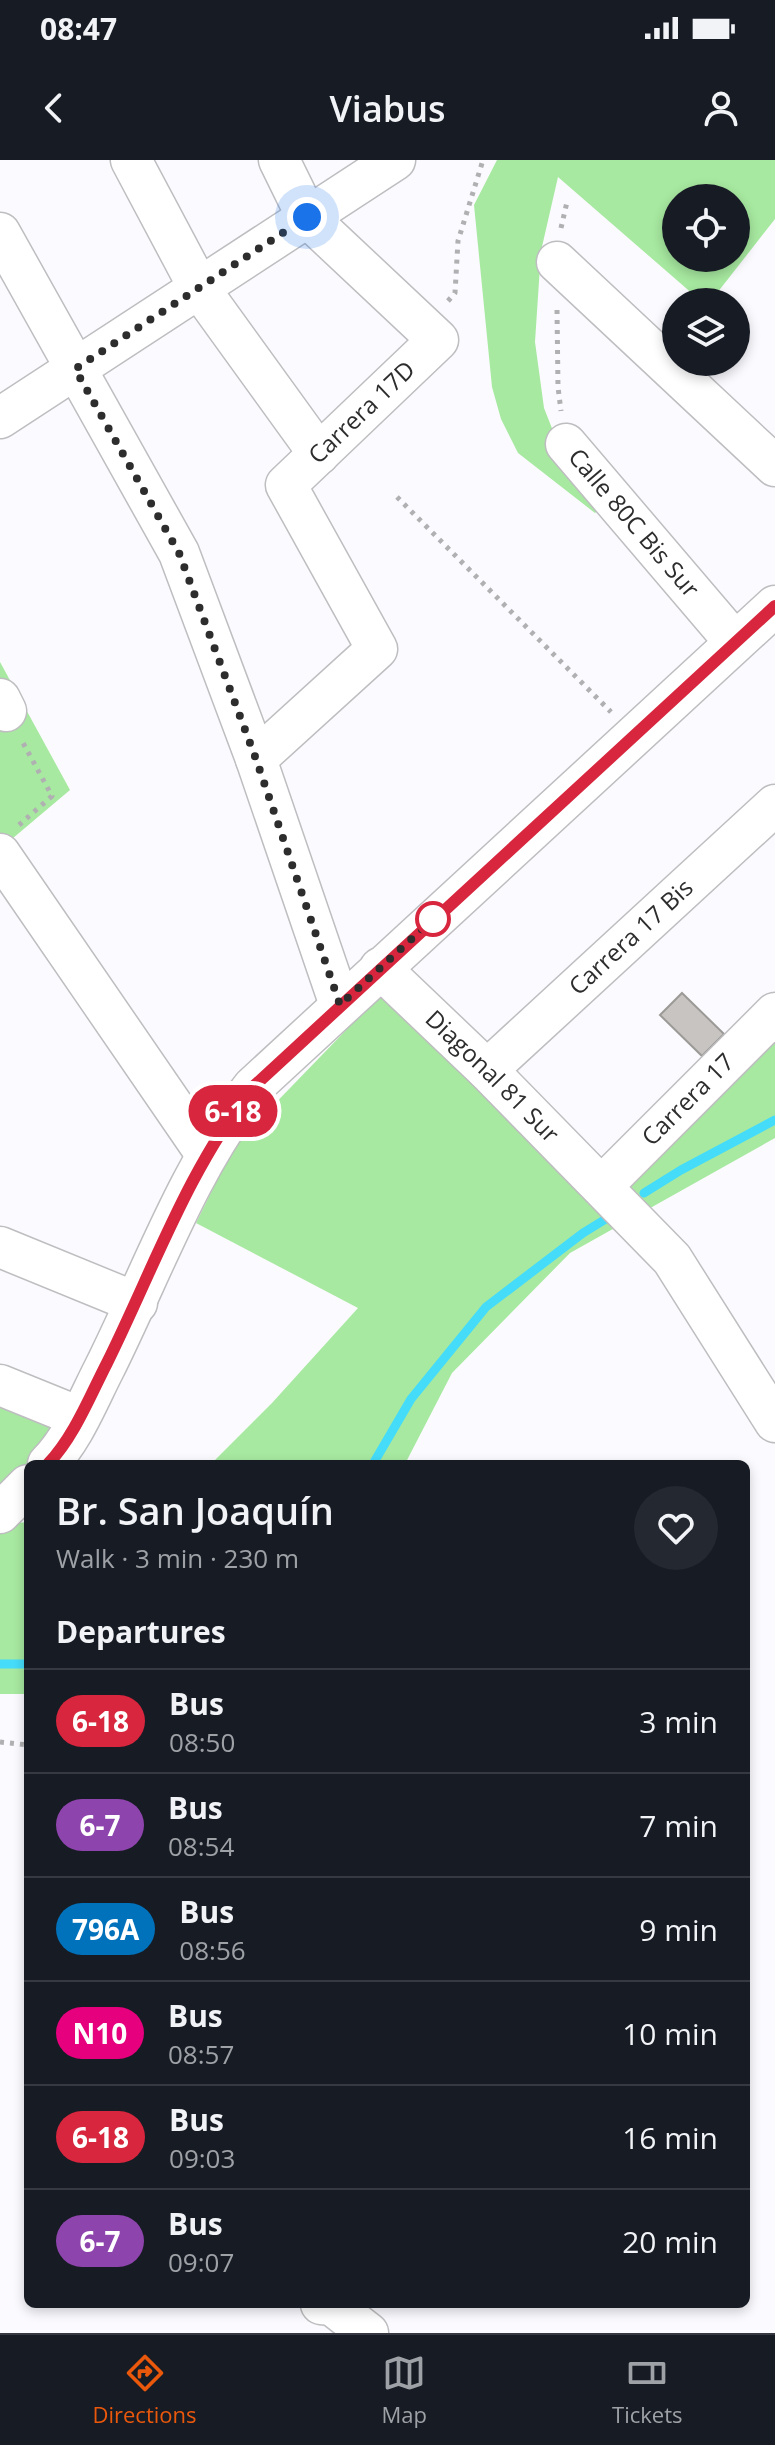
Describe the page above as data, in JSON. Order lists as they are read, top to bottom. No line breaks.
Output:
{"streets":{"street":["Carrera 17D","Calle 80C Bis Sur","Carrera 17 Bis","Diagonal 81 Sur","Carrera 17"]},"crossings":[["Carrera 17 Bis","Diagonal 81 Sur"],["Diagonal 81 Sur","Carrera 17"]],"lines":["bus line 6-18"],"page":{"status":"08:47","header":"Viabus","on_map":"6-18","heading":[["Br. San Joaquín","Walk · 3 min · 230 m"],"Departures"],"list":[{"mark":"6-18","name":"Bus","note":"08:50","value":"3 min"},{"mark":"6-7","name":"Bus","note":"08:54","value":"7 min"},{"mark":"796A","name":"Bus","note":"08:56","value":"9 min"},{"mark":"N10","name":"Bus","note":"08:57","value":"10 min"},{"mark":"6-18","name":"Bus","note":"09:03","value":"16 min"},{"mark":"6-7","name":"Bus","note":"09:07","value":"20 min"}],"tabs":["Directions","Map","Tickets"]}}
